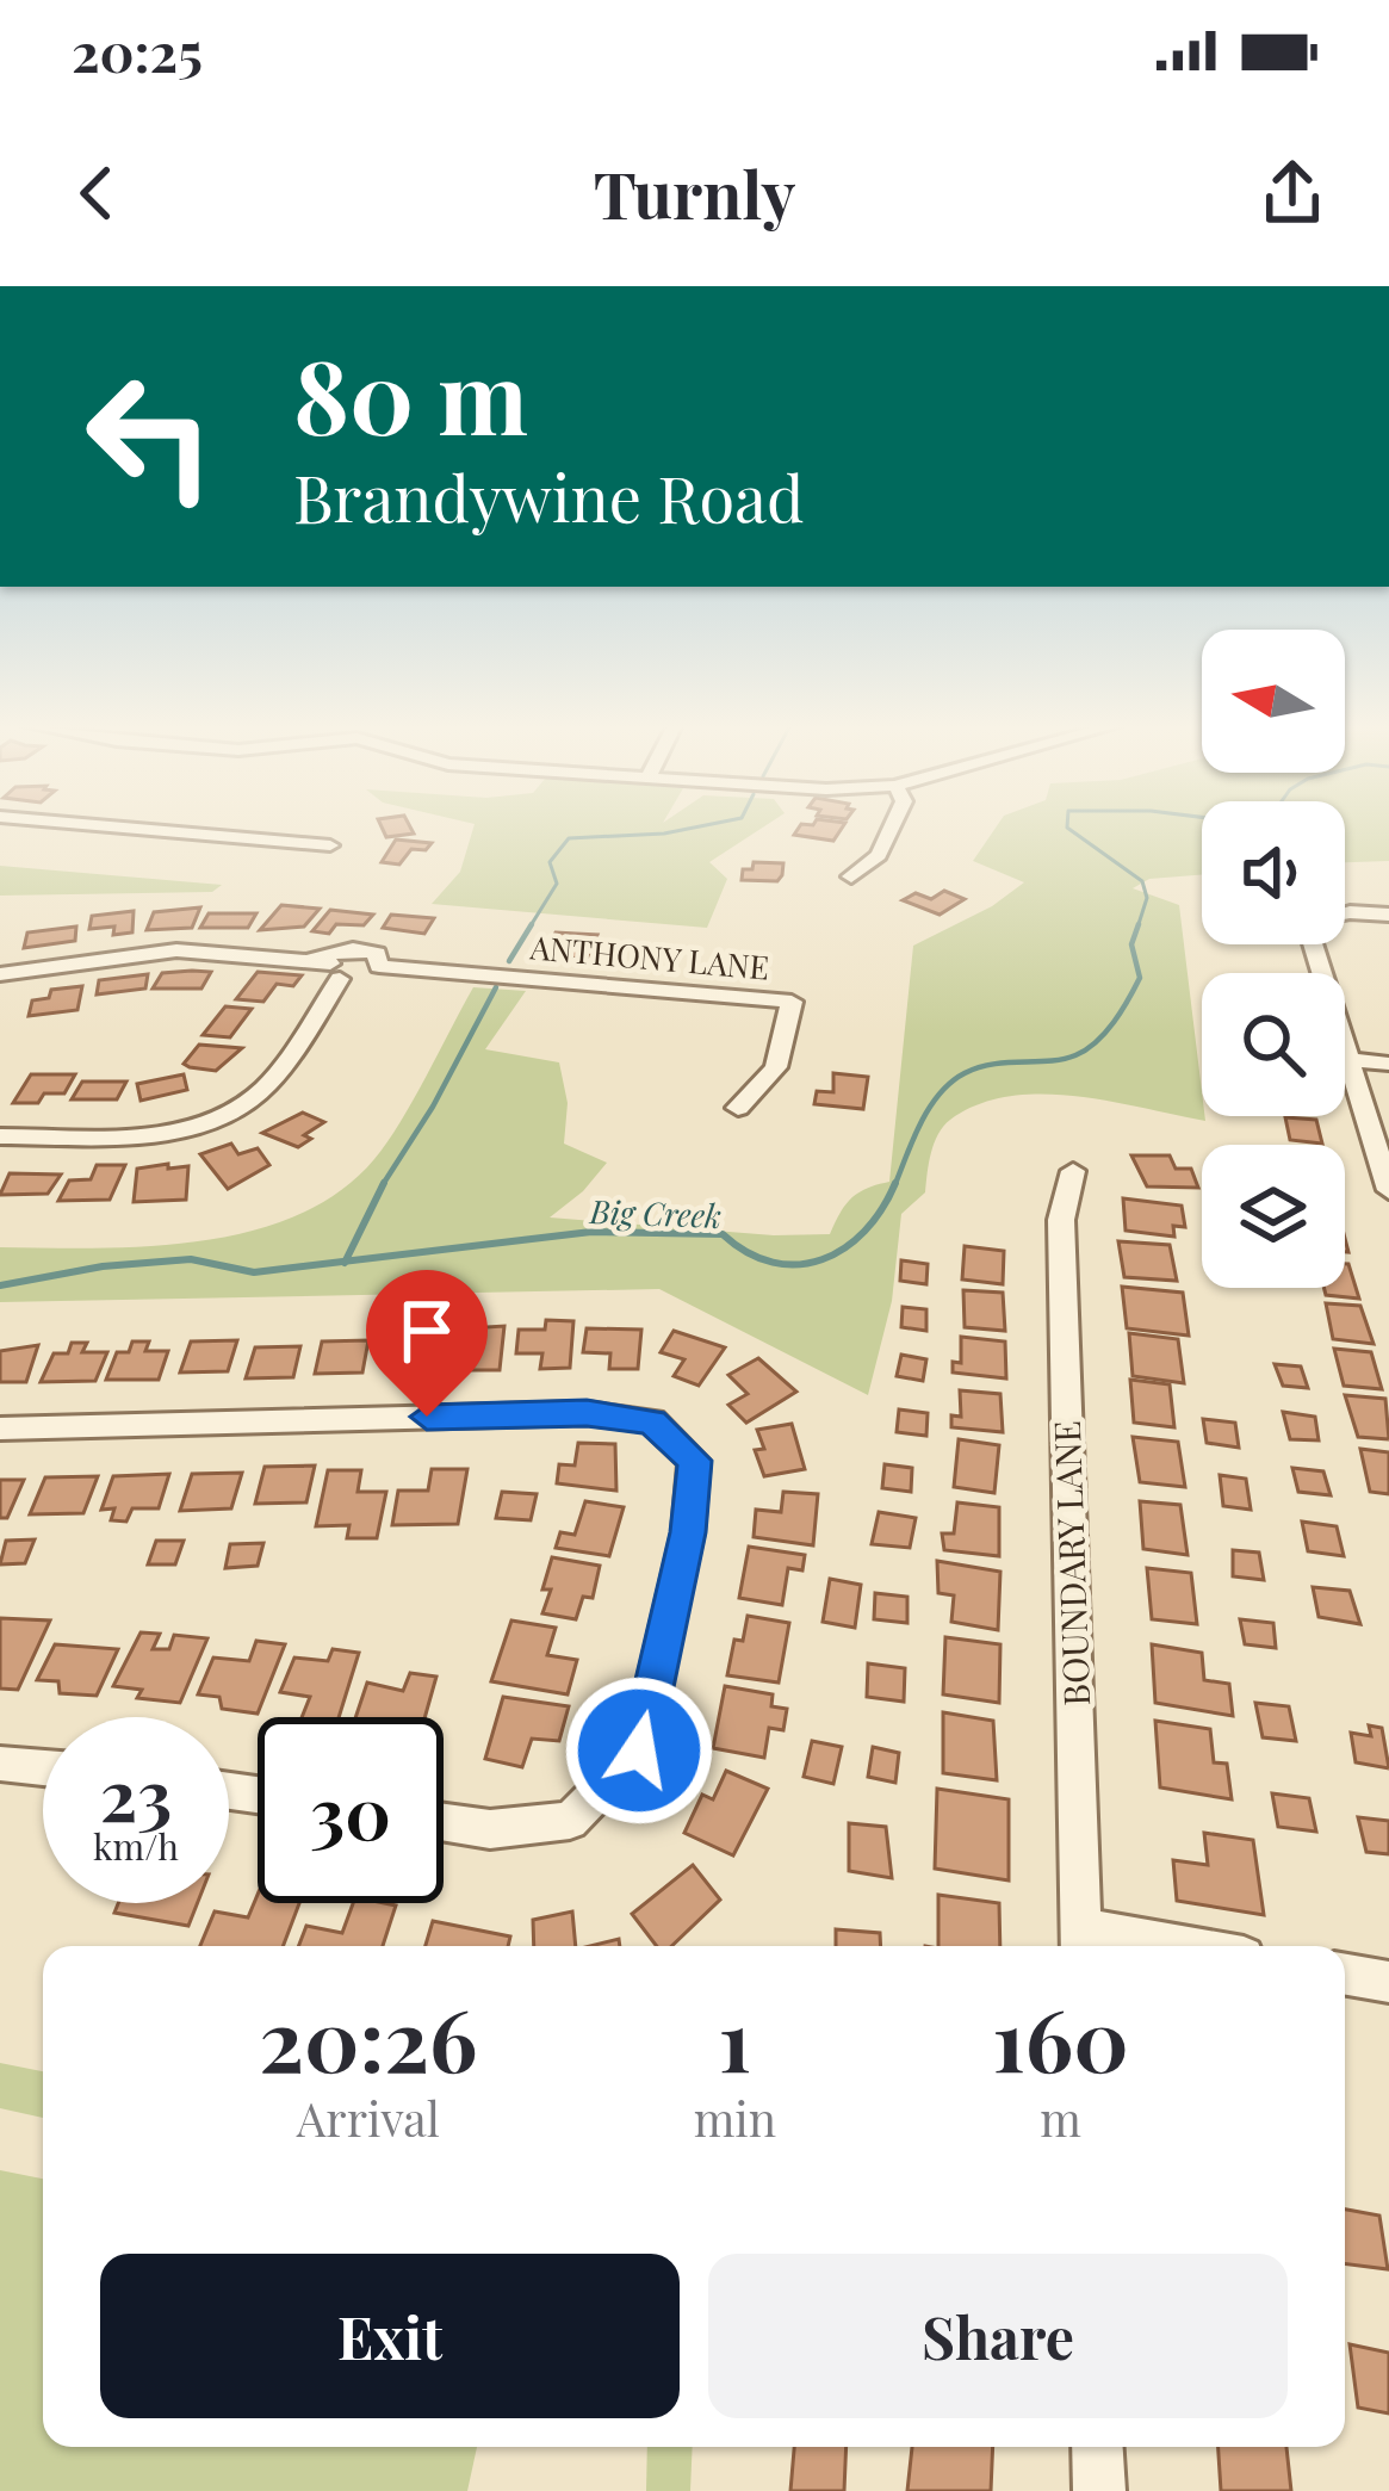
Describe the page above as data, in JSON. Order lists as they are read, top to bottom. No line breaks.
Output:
{"streets":{"street":["ANTHONY LANE","BOUNDARY LANE"]},"water":["Big Creek"],"north":"left","page":{"status":"20:25","header":"Turnly","turn":["80 m","Brandywine Road"],"speed":"23 km/h","limit":"30","eta":["20:26","Arrival","1","min","160","m"],"buttons":["Exit","Share"]}}
